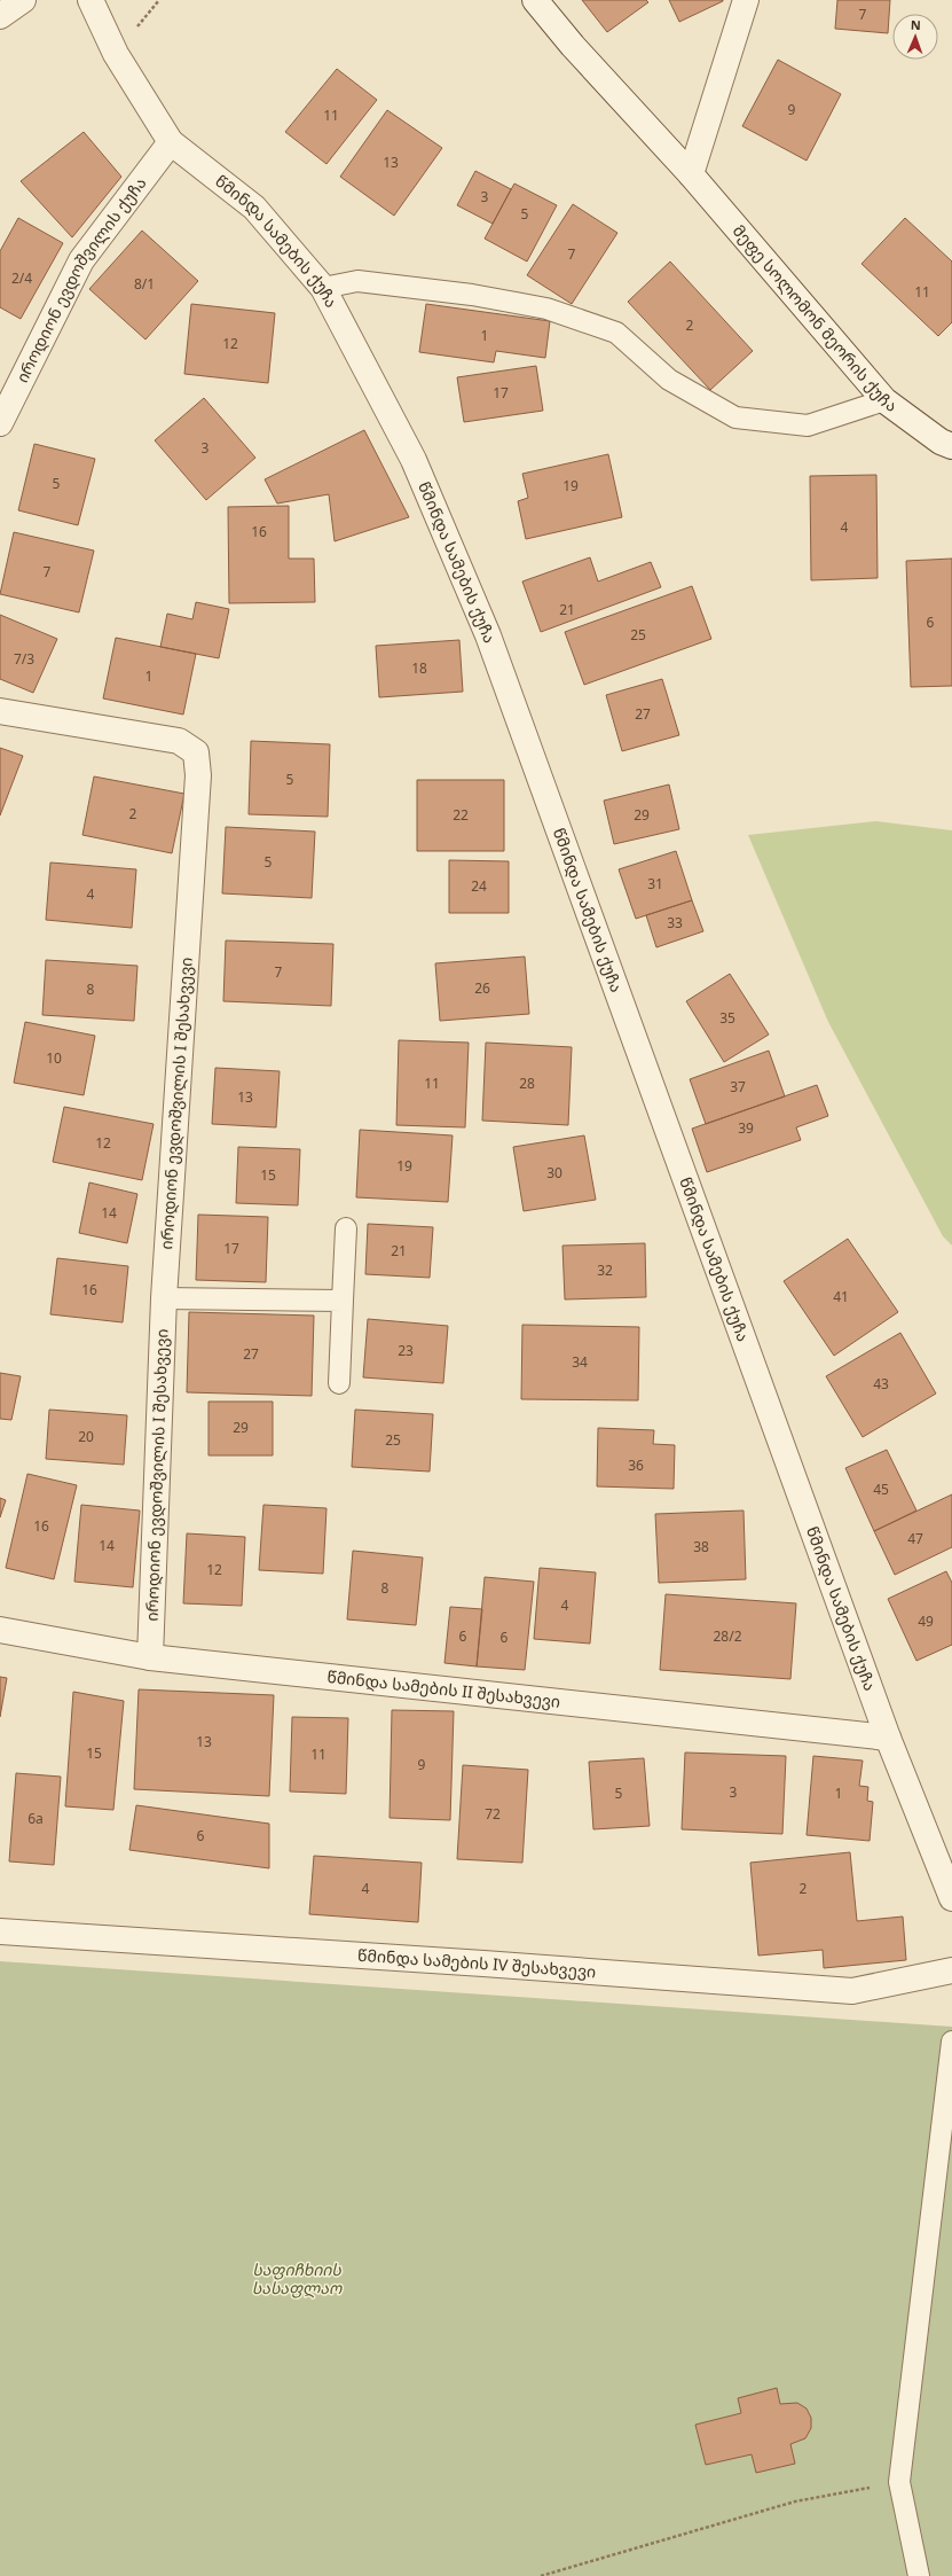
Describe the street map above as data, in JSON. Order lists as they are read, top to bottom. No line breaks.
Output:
{"streets":{"street":["წმინდა სამების ქუჩა","იროდიონ ევდოშვილის ქუჩა","მეფე სოლომონ მეორის ქუჩა","იროდიონ ევდოშვილის I შესახვევი","წმინდა სამების II შესახვევი","წმინდა სამების IV შესახვევი"]},"crossings":[["წმინდა სამების ქუჩა","იროდიონ ევდოშვილის ქუჩა"],["წმინდა სამების ქუჩა","წმინდა სამების II შესახვევი"],["იროდიონ ევდოშვილის I შესახვევი","წმინდა სამების II შესახვევი"]],"parks":["საფიჩხიის სასაფლაო"],"house_numbers":["7","9","11","13","3","5","7","2/4","8/1","11","2","1","12","17","3","5","19","4","16","7","21","6","25","7/3","18","1","27","5","2","22","29","5","31","24","4","33","7","26","8","35","10","11","28","37","13","39","12","19","30","15","14","17","21","32","16","41","23","27","34","43","29","20","25","36","45","16","47","14","38","12","8","4","49","6","28/2","6","13","15","11","9","3","5","1","72","6a","6","4","2"],"north":"top"}
